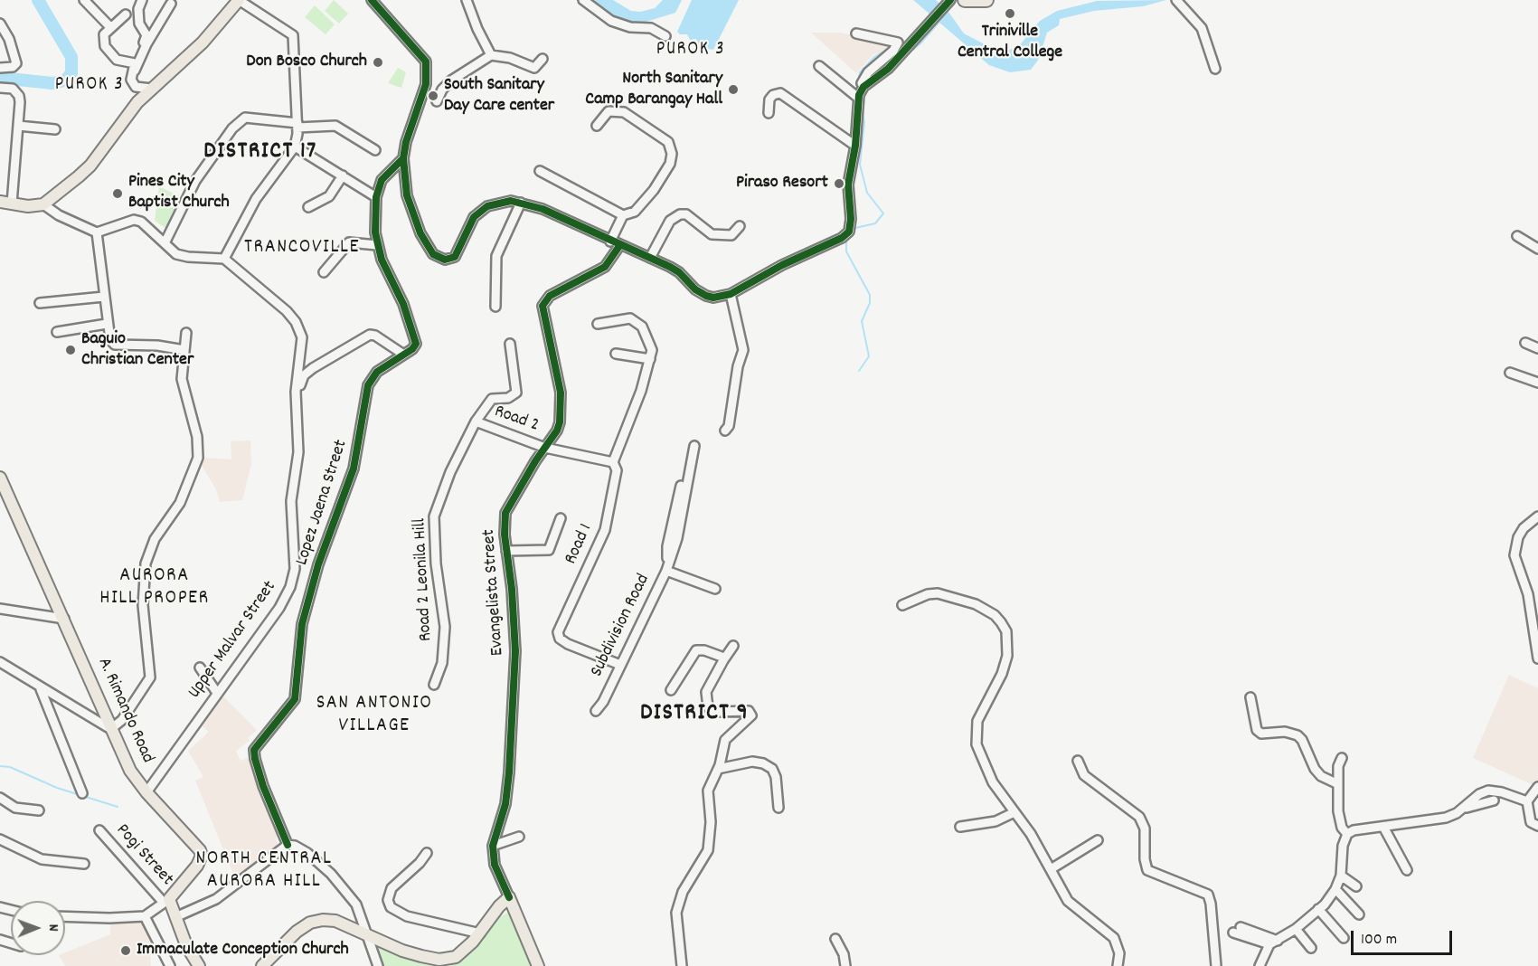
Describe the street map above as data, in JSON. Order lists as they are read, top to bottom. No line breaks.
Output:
{"streets":{"main road":["A. Rimando Road"],"street":["Road 2","Lopez Jaena Street","Road 1","Road 2 Leonila Hill","Evangelista Street","Subdivision Road","Upper Malvar Street","Pogi Street"]},"crossings":[["Road 2","Road 2 Leonila Hill"],["Road 2","Evangelista Street"],["Road 1","Subdivision Road"],["Upper Malvar Street","A. Rimando Road"],["A. Rimando Road","Pogi Street"]],"districts":["PUROK 3","PUROK 3","DISTRICT 17","TRANCOVILLE","AURORA HILL PROPER","SAN ANTONIO VILLAGE","DISTRICT 9","NORTH CENTRAL AURORA HILL"],"places":["Triniville Central College","Don Bosco Church","North Sanitary Camp Barangay Hall","South Sanitary Day Care center","Piraso Resort","Pines City Baptist Church","Baguio Christian Center","Immaculate Conception Church"],"scale_bar":"100 m","north":"right"}
